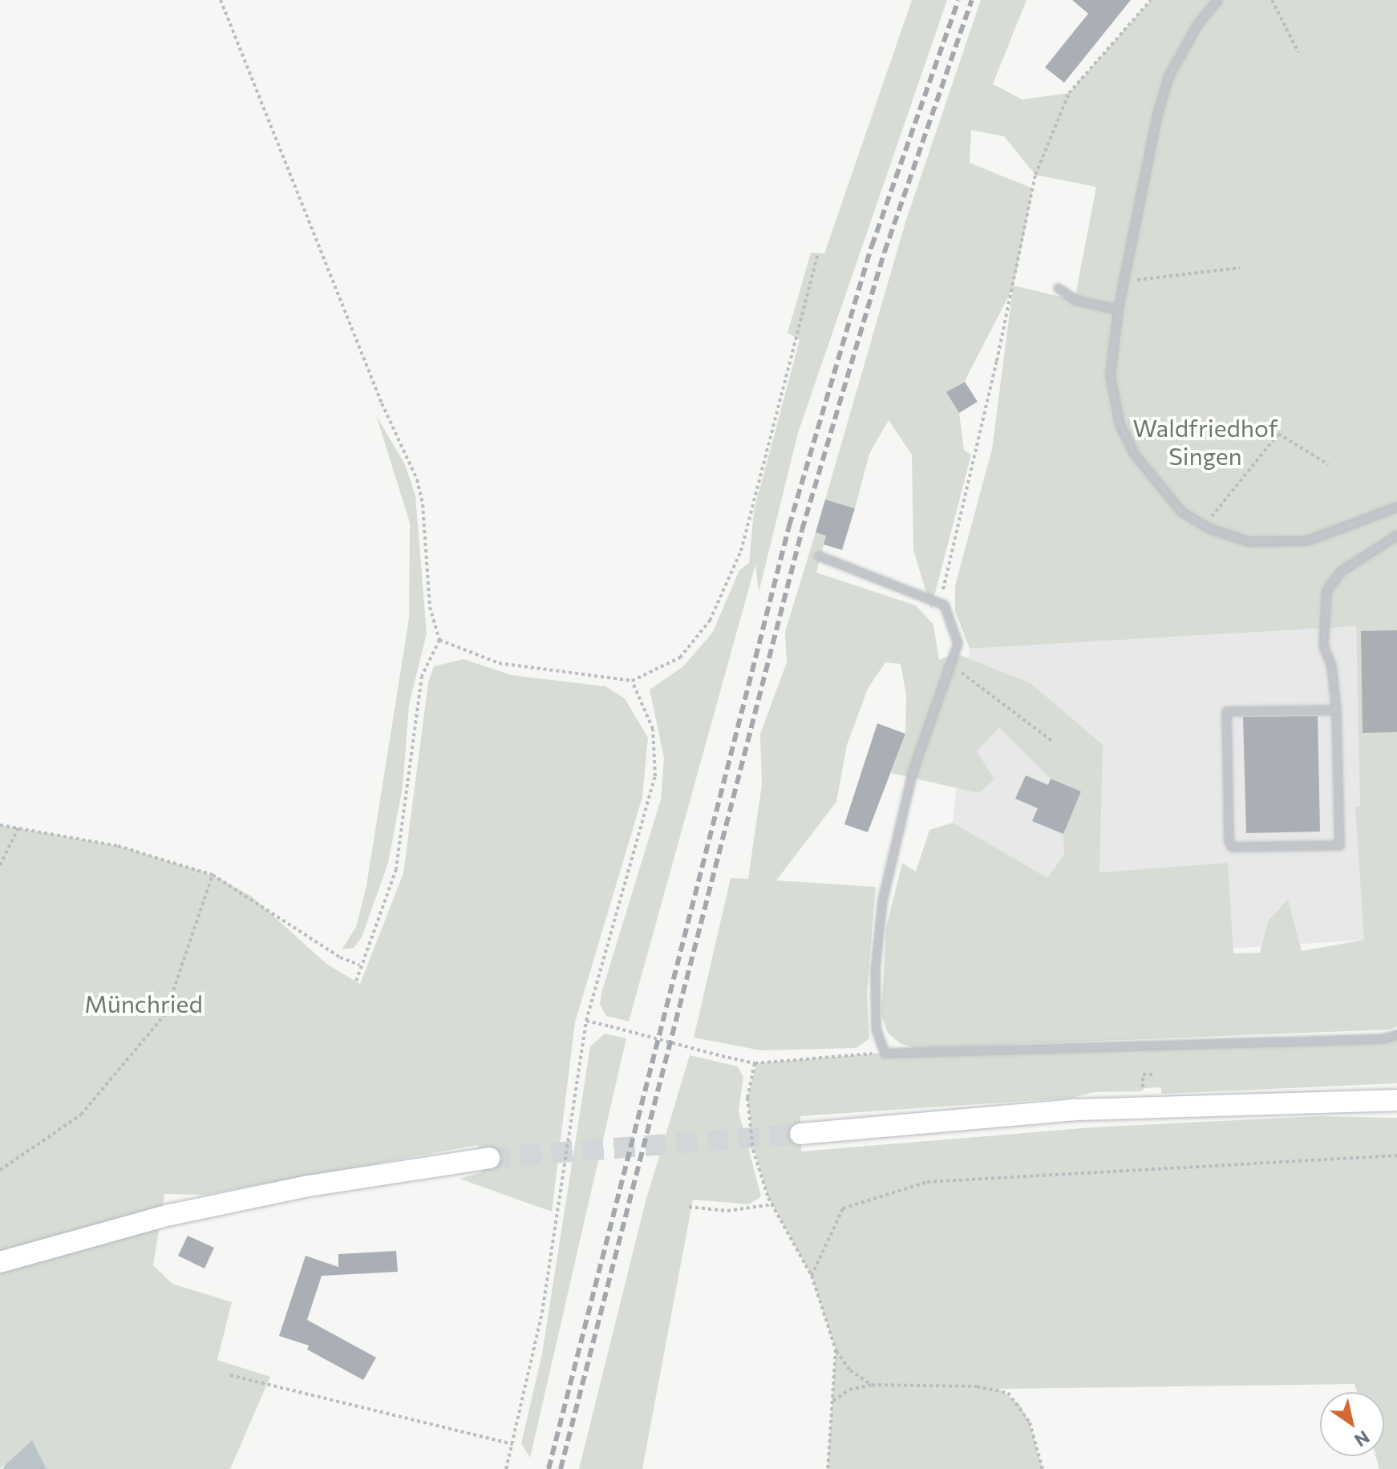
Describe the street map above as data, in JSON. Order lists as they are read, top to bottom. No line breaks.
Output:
{"parks":["Waldfriedhof Singen","Münchried"],"north":"bottom right"}
